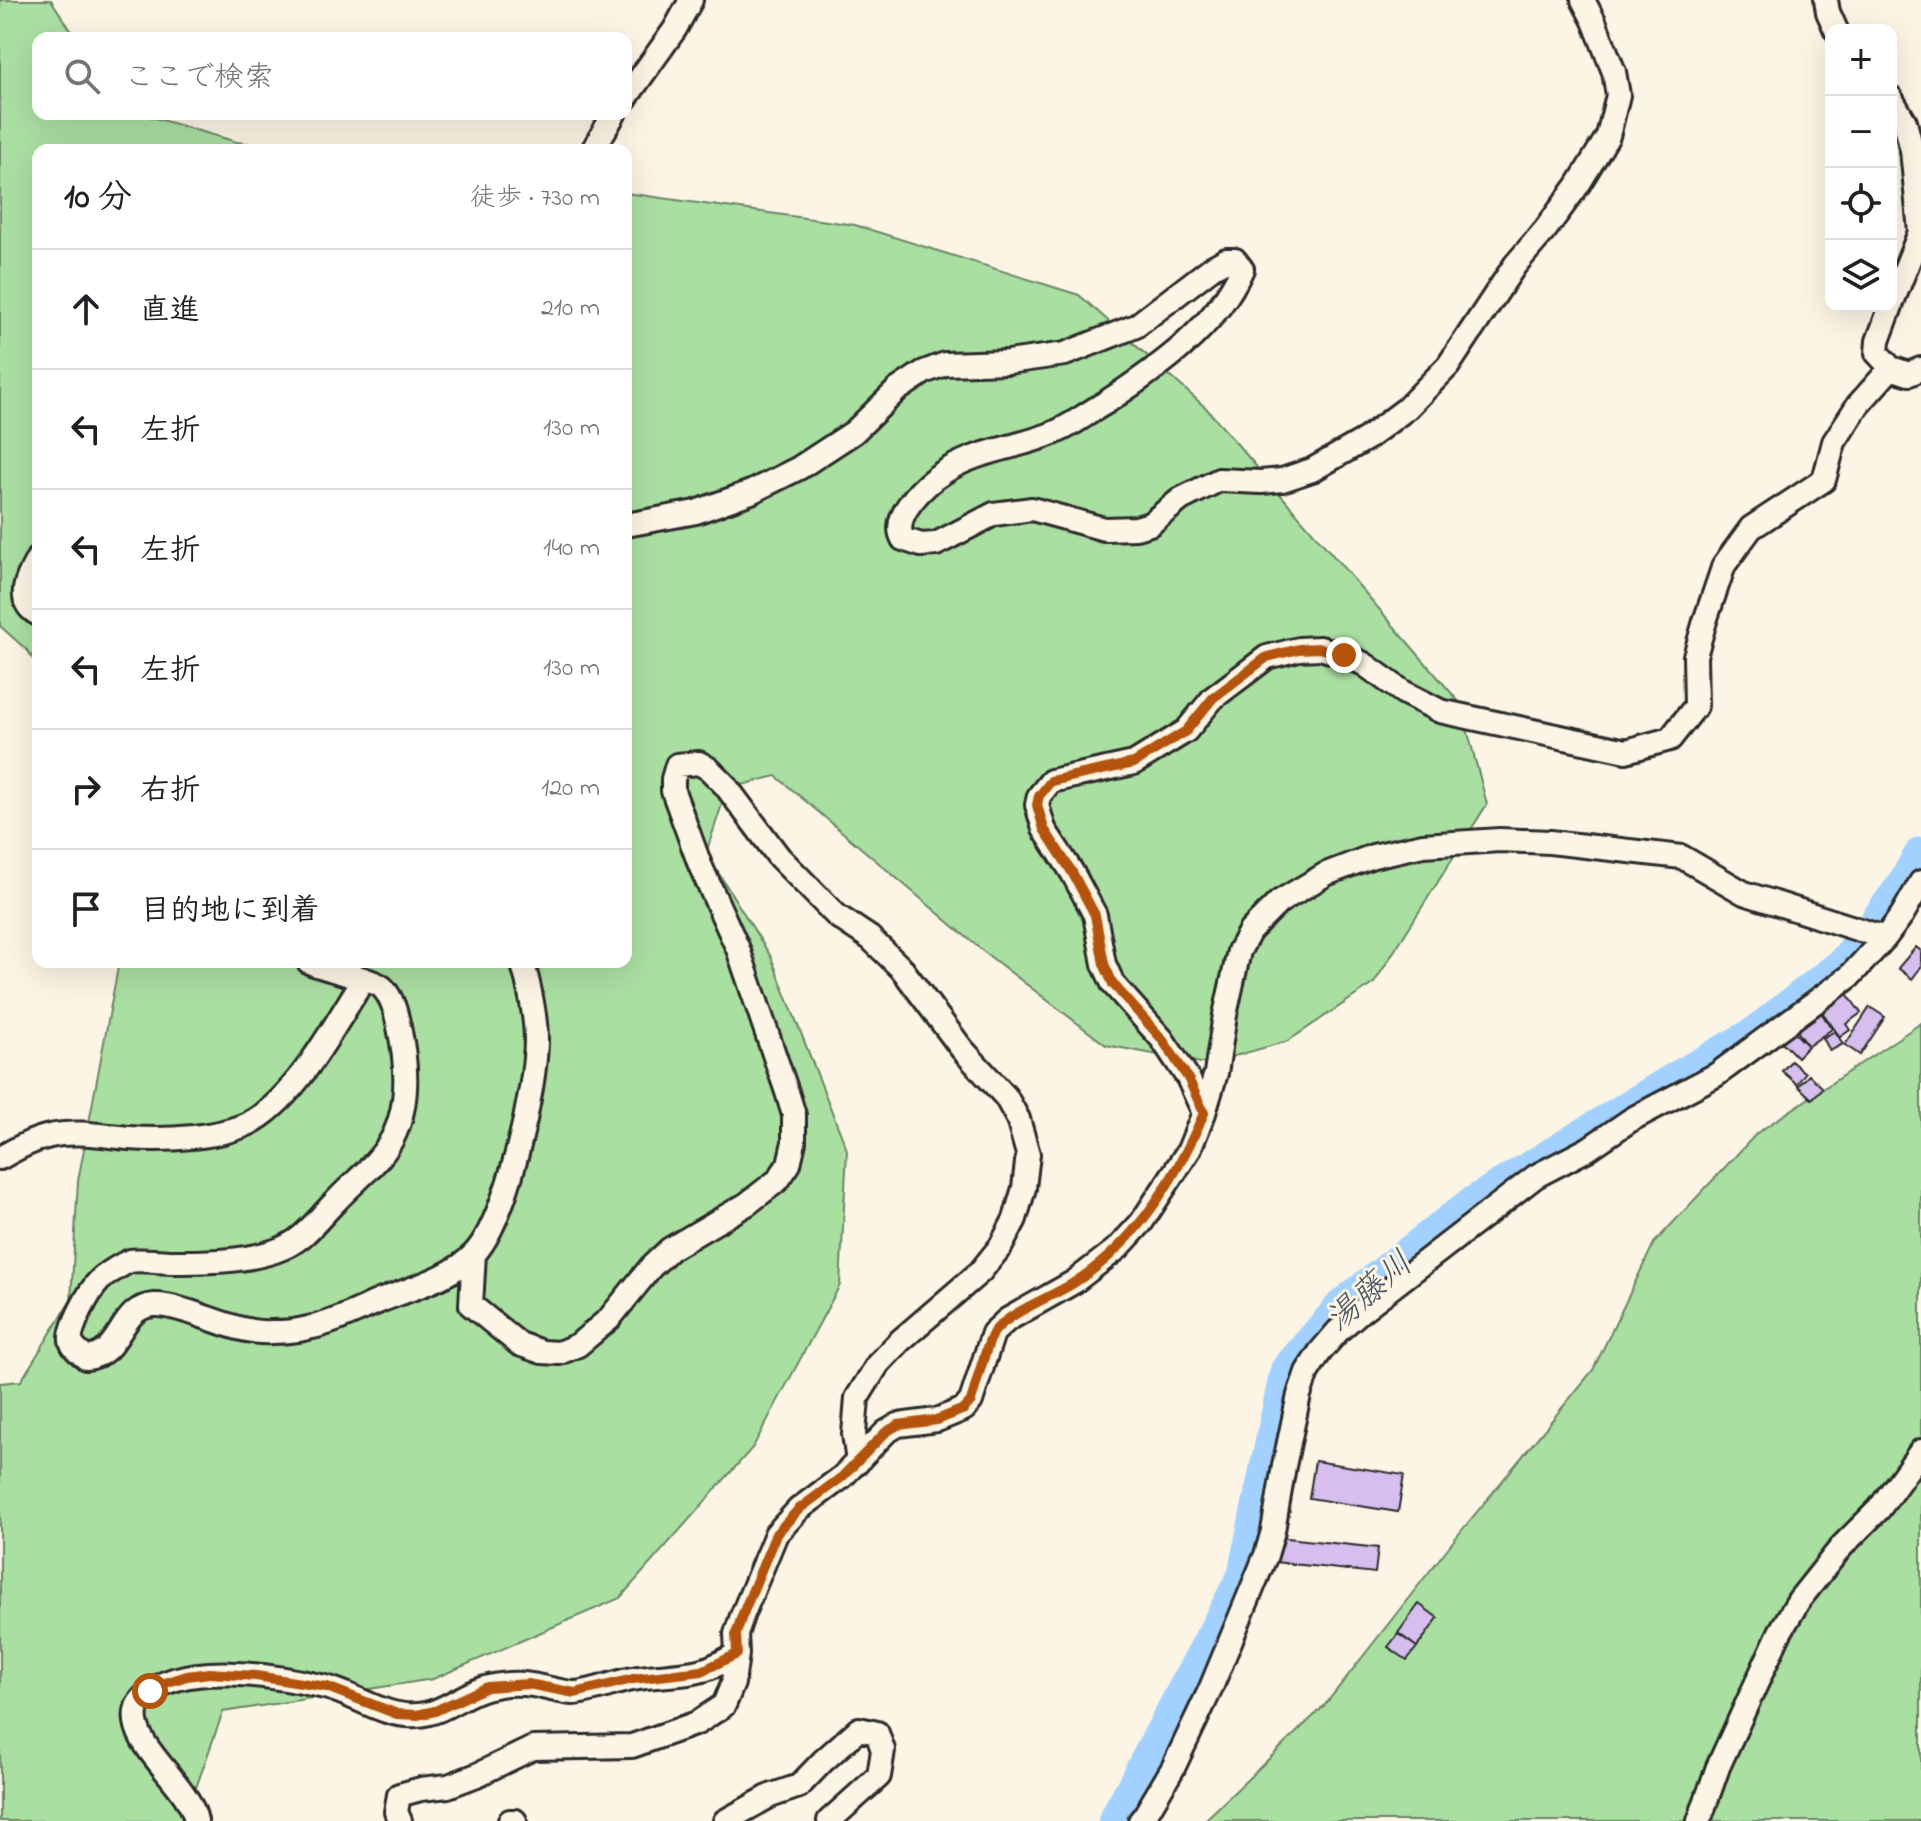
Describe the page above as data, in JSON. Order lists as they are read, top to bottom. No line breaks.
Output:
{"water":["湯藤川"],"page":{"map_buttons":["+","−"],"search":"ここで検索","heading":["10 分","徒歩 · 730 m"],"list":[["直進","210 m"],["左折","130 m"],["左折","140 m"],["左折","130 m"],["右折","120 m"],"目的地に到着"]}}
